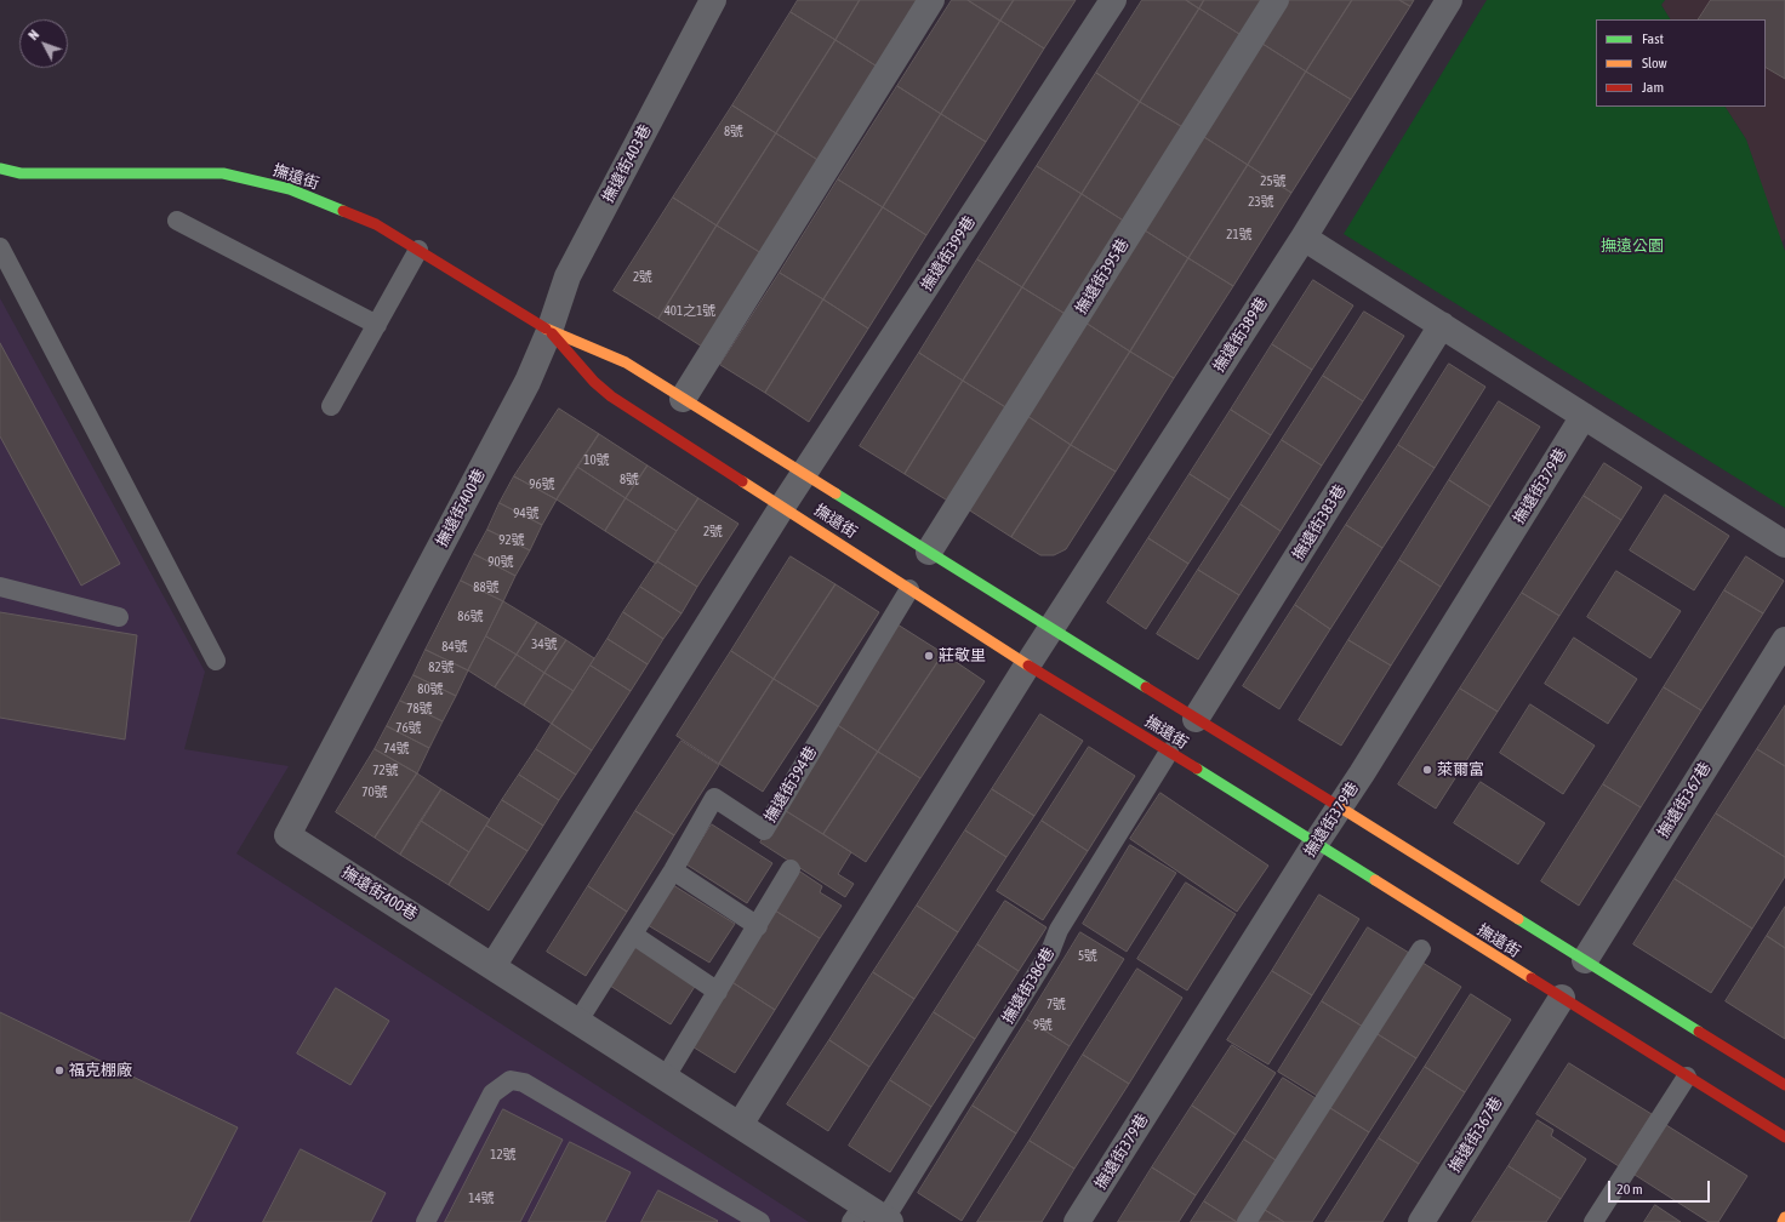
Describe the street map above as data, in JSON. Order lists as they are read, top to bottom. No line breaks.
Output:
{"streets":{"street":["撫遠街403巷","撫遠街","撫遠街399巷","撫遠街395巷","撫遠街389巷","撫遠街379巷","撫遠街400巷","撫遠街383巷","撫遠街367巷"],"lane":["撫遠街394巷","撫遠街386巷"]},"crossings":[["撫遠街403巷","撫遠街"],["撫遠街403巷","撫遠街400巷"],["撫遠街","撫遠街399巷"],["撫遠街","撫遠街395巷"],["撫遠街","撫遠街389巷"],["撫遠街","撫遠街379巷"],["撫遠街","撫遠街400巷"],["撫遠街","撫遠街383巷"],["撫遠街","撫遠街394巷"],["撫遠街","撫遠街367巷"],["撫遠街","撫遠街386巷"]],"parks":["撫遠公園"],"places":["莊敬里","萊爾富","福克棚廠"],"house_numbers":["8號","25號","23號","21號","2號","401之1號","10號","8號","96號","94號","2號","92號","90號","88號","86號","34號","84號","82號","80號","78號","76號","74號","72號","70號","5號","7號","9號","12號","14號"],"legend":["Fast","Slow","Jam"],"scale_bar":"20 m","north":"top left"}
